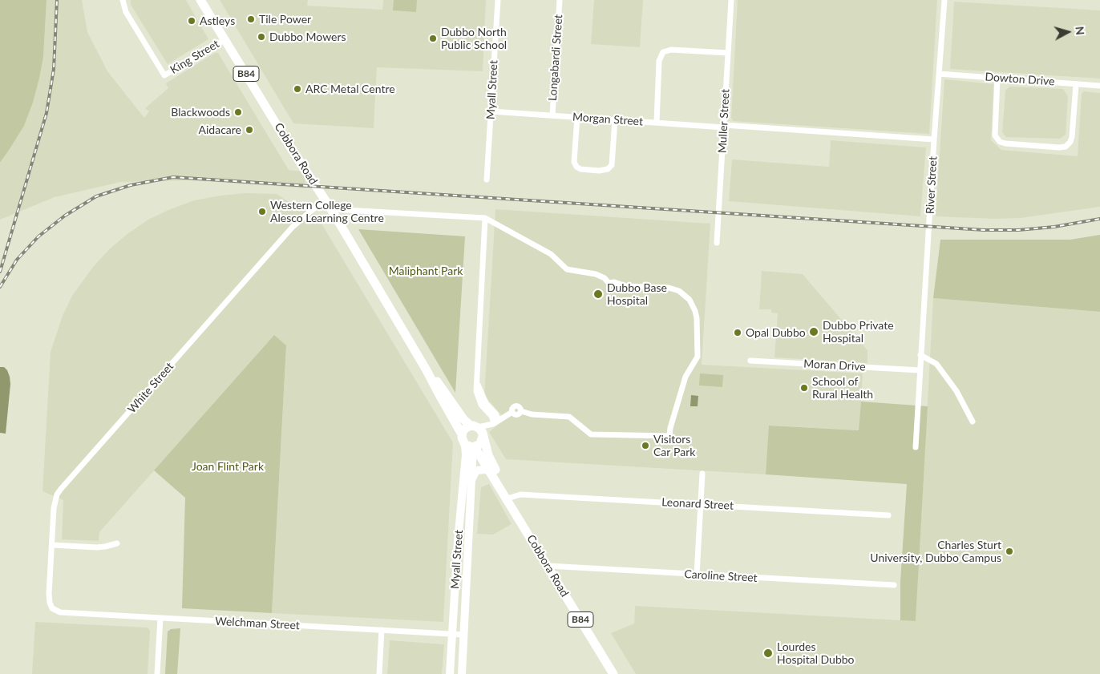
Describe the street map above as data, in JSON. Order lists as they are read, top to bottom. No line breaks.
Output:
{"streets":{"main road":["B84","Cobbora Road"],"street":["King Street","Longabardi Street","Dowton Drive","Myall Street","Morgan Street","Muller Street","River Street","Moran Drive","White Street","Leonard Street","Caroline Street","Welchman Street"]},"crossings":[["King Street","Cobbora Road"],["Longabardi Street","Morgan Street"],["B84","Myall Street"],["B84","Cobbora Road"],["Dowton Drive","River Street"],["Myall Street","Morgan Street"],["Myall Street","Cobbora Road"],["Myall Street","Welchman Street"],["Morgan Street","Muller Street"],["Morgan Street","River Street"],["Cobbora Road","White Street"],["Cobbora Road","Leonard Street"],["Cobbora Road","Caroline Street"],["River Street","Moran Drive"],["White Street","Welchman Street"]],"parks":["Maliphant Park","Joan Flint Park"],"places":["Tile Power","Astleys","Dubbo Mowers","Dubbo North Public School","ARC Metal Centre","Blackwoods","Aidacare","Western College Alesco Learning Centre","Dubbo Base Hospital","Dubbo Private Hospital","Opal Dubbo","School of Rural Health","Visitors Car Park","Charles Sturt University, Dubbo Campus","Lourdes Hospital Dubbo"],"north":"right"}
